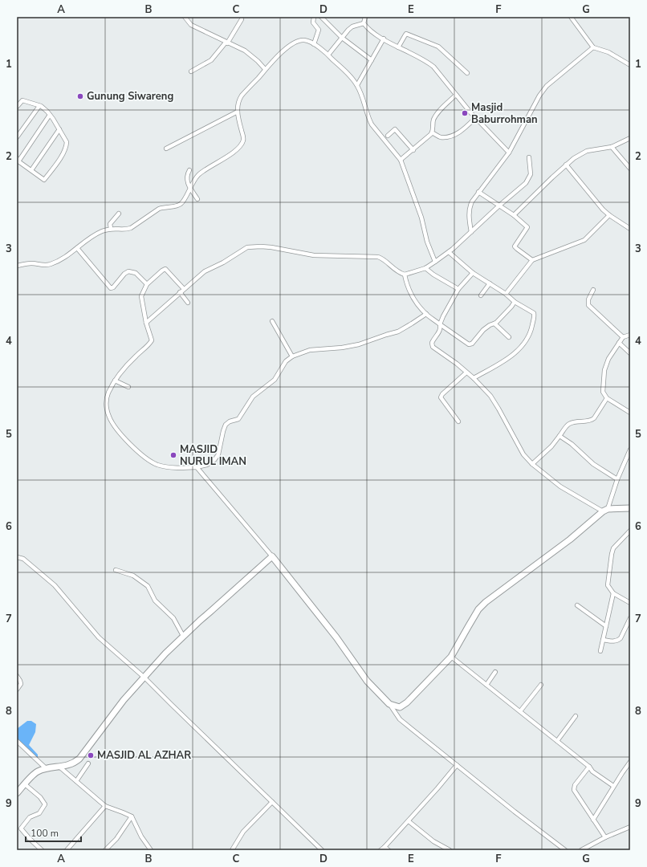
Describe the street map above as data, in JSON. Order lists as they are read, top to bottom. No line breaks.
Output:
{"places":["Gunung Siwareng","Masjid Baburrohman","MASJID NURUL IMAN","MASJID AL AZHAR"],"scale_bar":"100 m","grid":{"columns":["A","B","C","D","E","F","G"],"rows":["1","2","3","4","5","6","7","8","9"]}}
